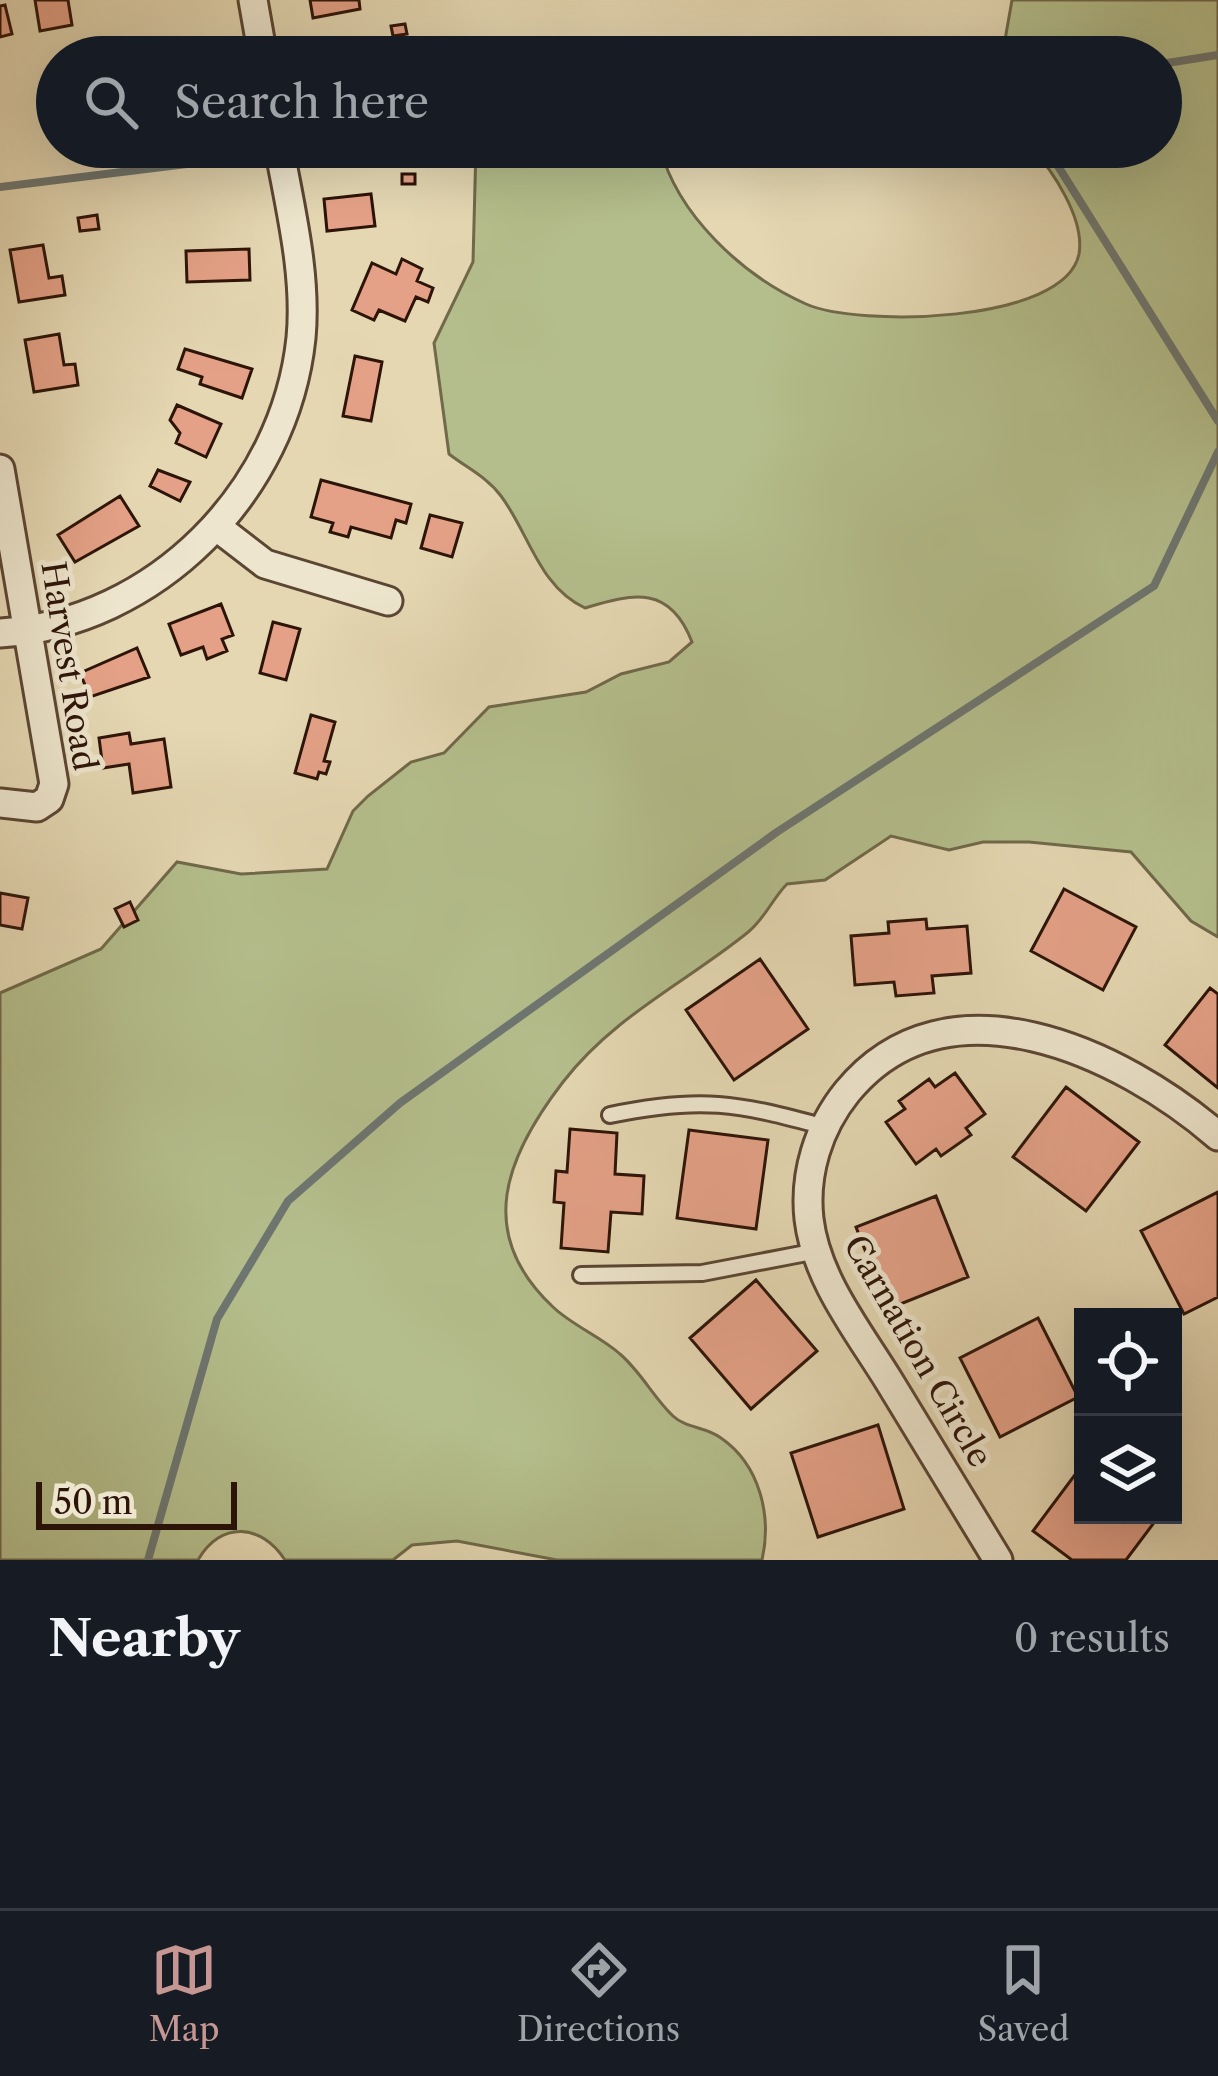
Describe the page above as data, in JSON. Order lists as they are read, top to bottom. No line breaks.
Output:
{"streets":{"street":["Harvest Road","Carnation Circle"]},"scale_bar":"50 m","page":{"search":"Search here","scale":"50 m","heading":["Nearby","0 results"],"nav":["Map","Directions","Saved"]}}
